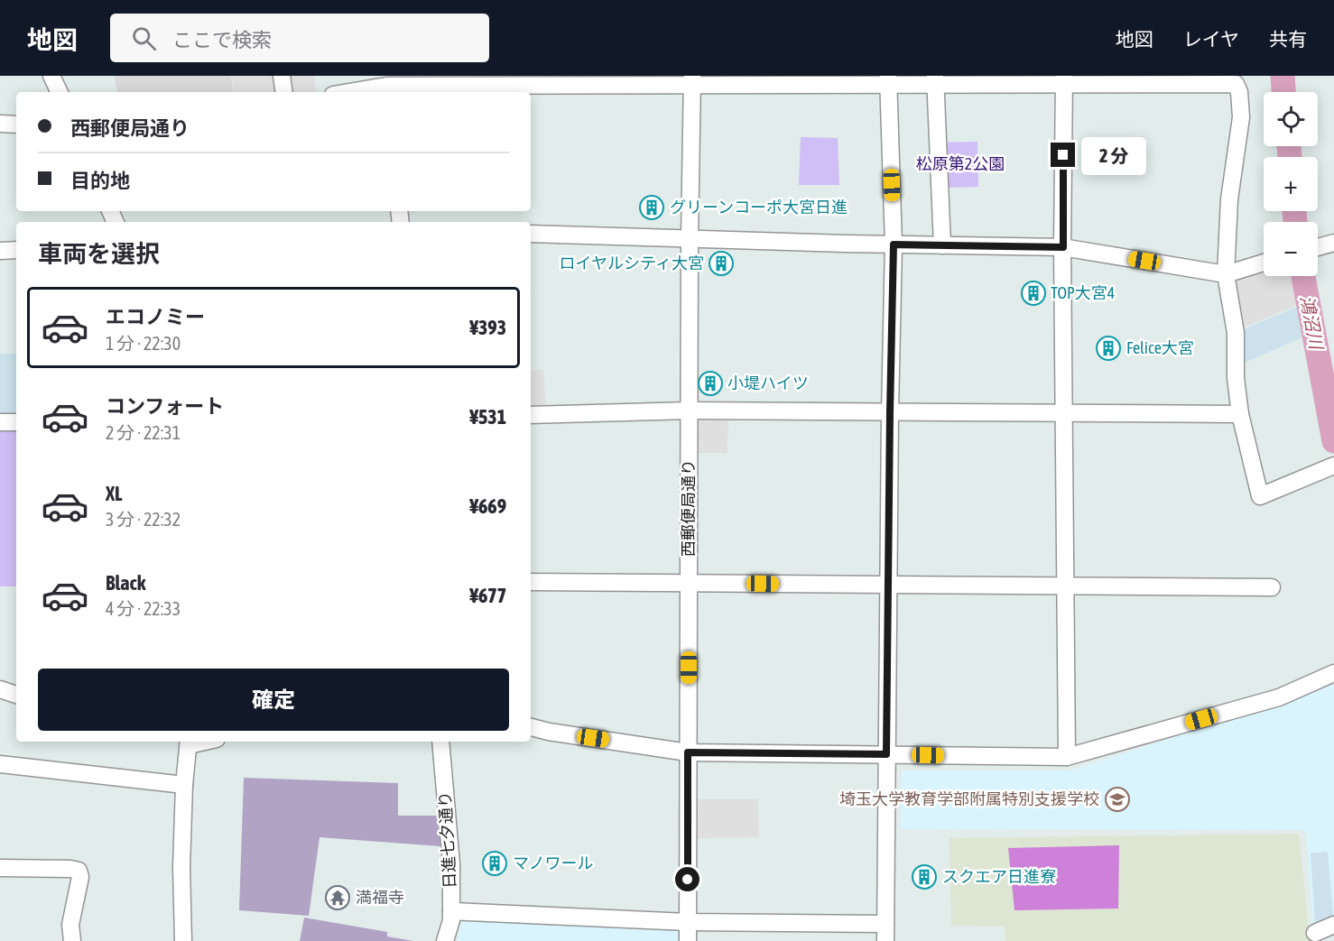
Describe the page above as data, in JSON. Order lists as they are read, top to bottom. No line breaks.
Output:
{"streets":{"street":["西郵便局通り","日進七夕通り"]},"water":["鴻沼川"],"parks":["松原第2公園"],"places":{"building":["グリーンコーポ大宮日進","ロイヤルシティ大宮","TOP大宮4","Felice大宮","小堤ハイツ","マノワール","スクエア日進寮"],"school or university":["埼玉大学教育学部附属特別支援学校"],"temple":["満福寺"]},"page":{"header":"地図","search":"ここで検索","nav":["地図","レイヤ","共有"],"map_buttons":["+","−"],"banner":["西郵便局通り","目的地"],"bubble":"2 分","heading":"車両を選択","list":[{"name":"エコノミー","note":"1 分 · 22:30","value":"¥393"},{"name":"コンフォート","note":"2 分 · 22:31","value":"¥531"},{"name":"XL","note":"3 分 · 22:32","value":"¥669"},{"name":"Black","note":"4 分 · 22:33","value":"¥677"}],"buttons":"確定"}}
